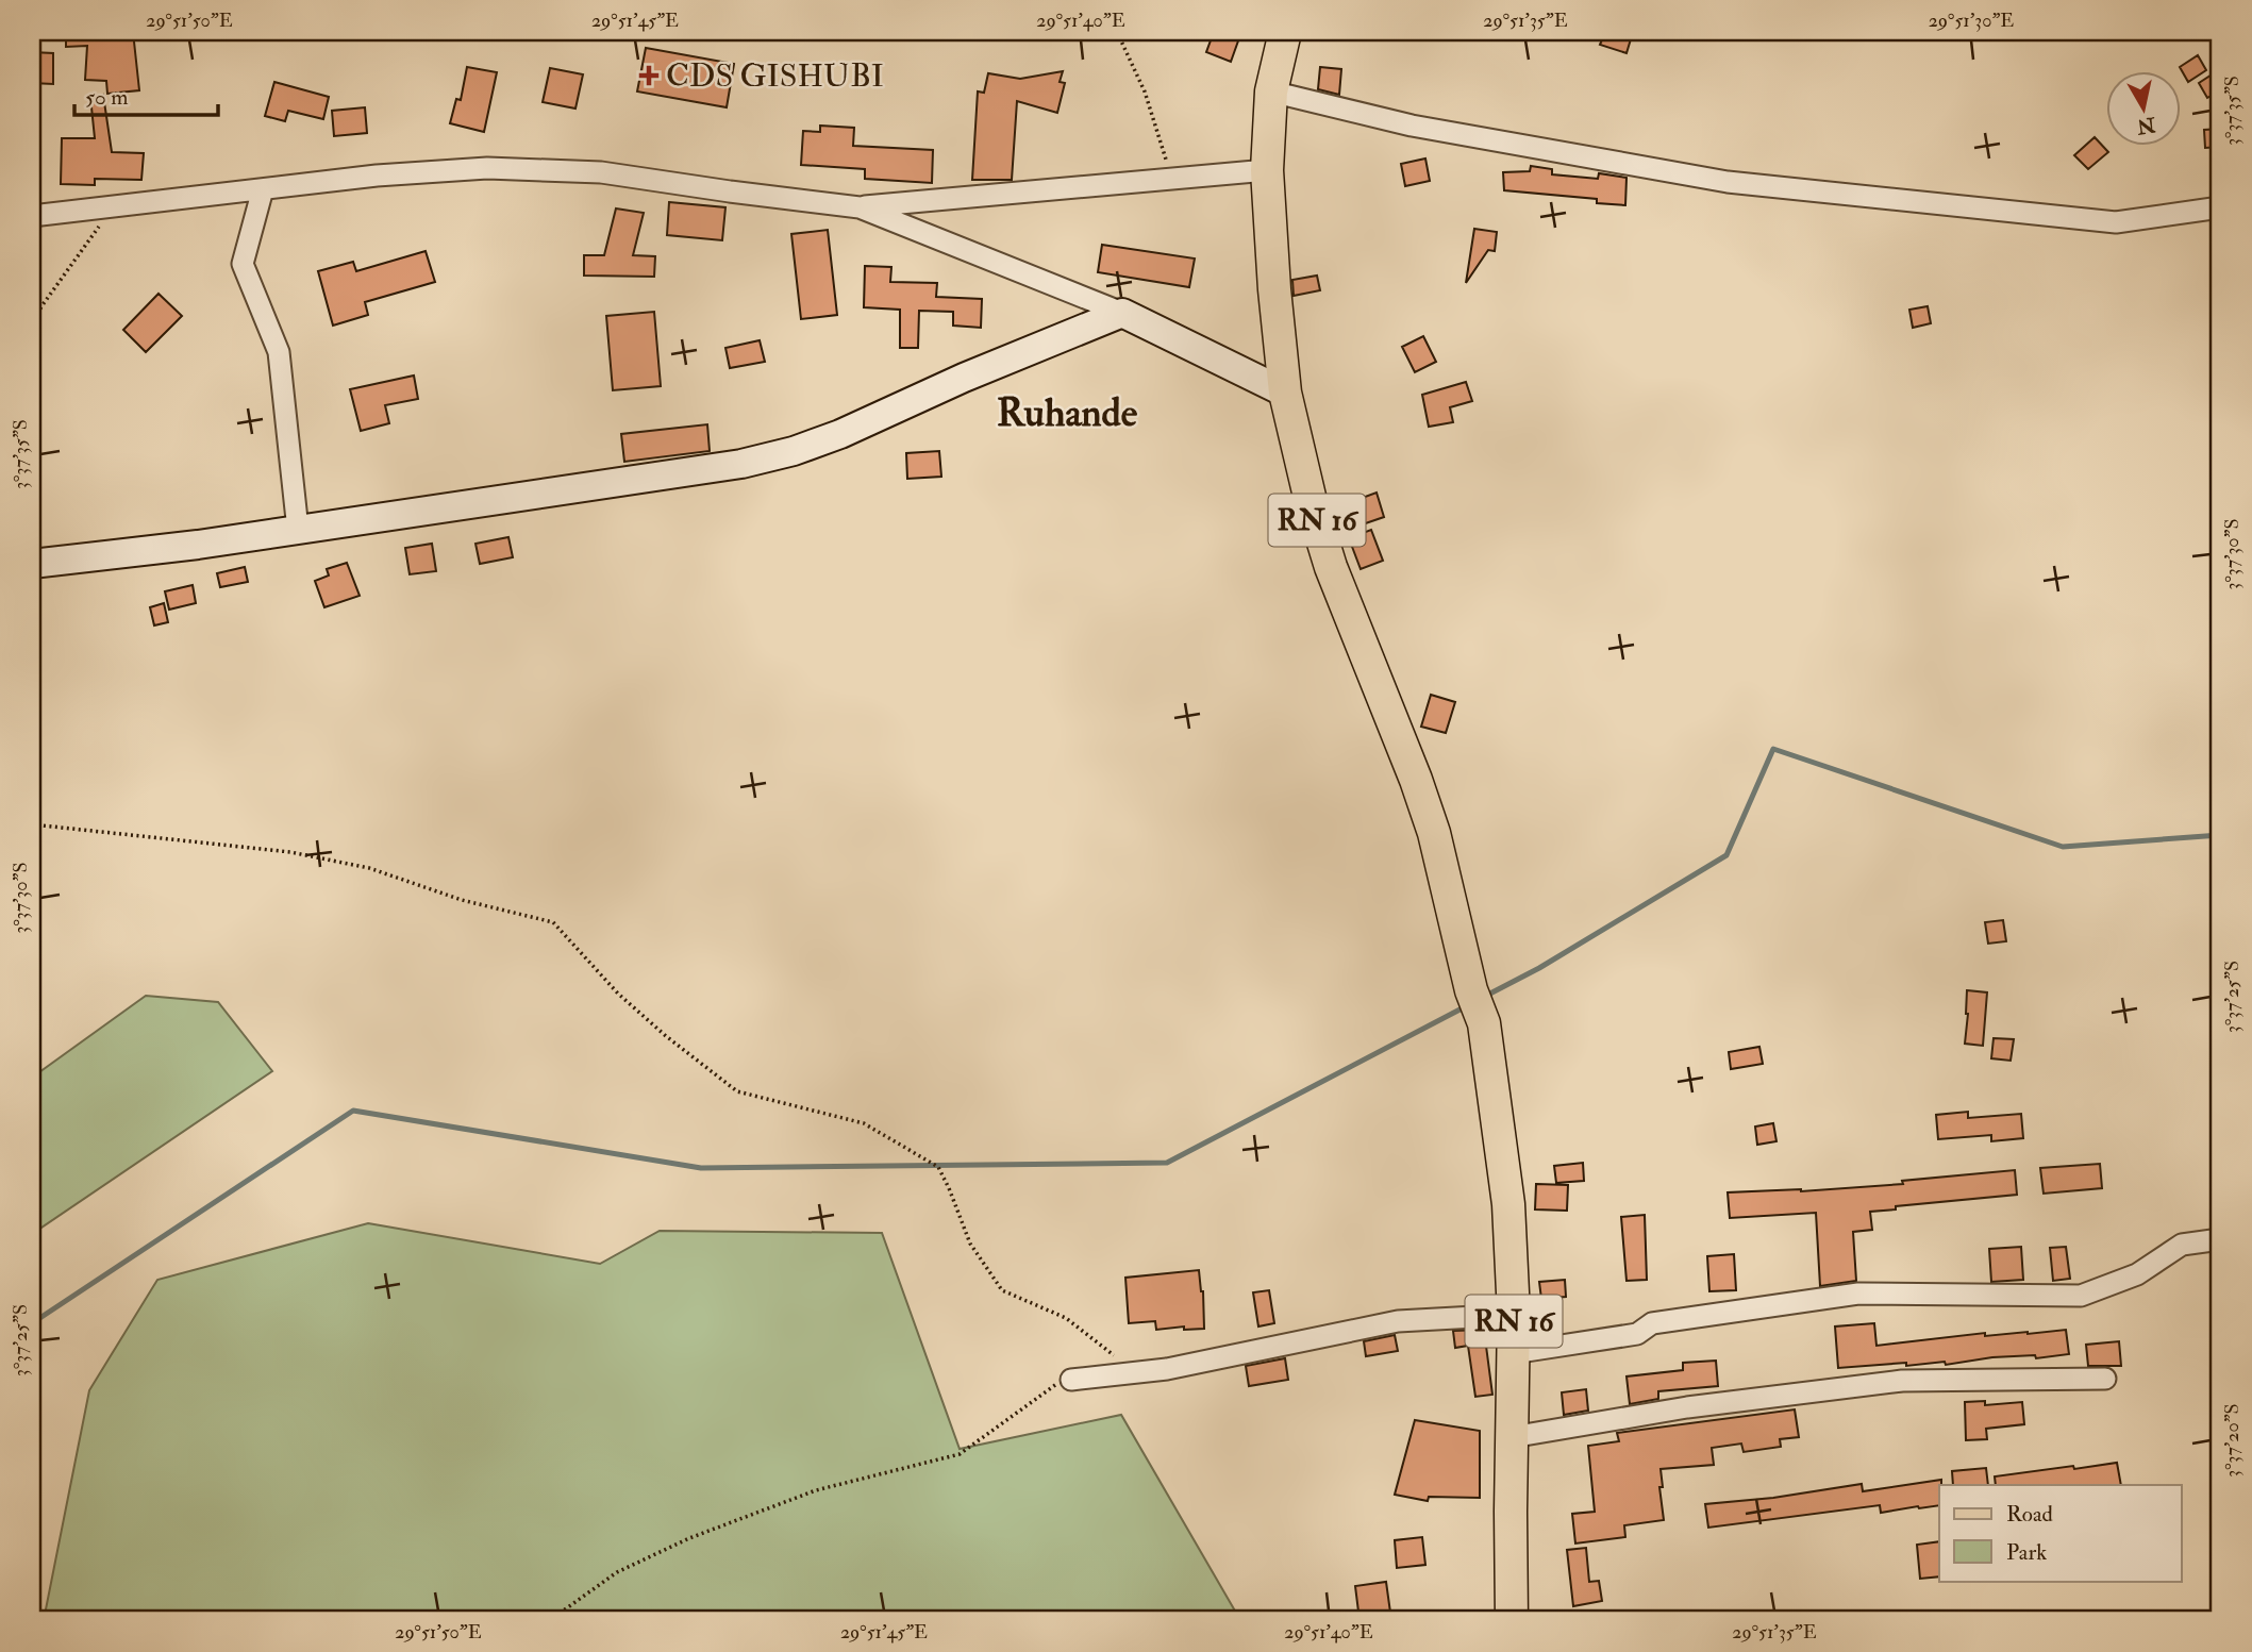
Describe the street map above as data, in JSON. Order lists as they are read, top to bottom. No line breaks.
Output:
{"streets":{"main road":["RN 16"]},"districts":["Ruhande"],"places":{"health":["CDS GISHUBI"]},"legend":["Road","Park"],"scale_bar":"50 m","north":"bottom","coordinates":["29°51'50\"E","29°51'45\"E","29°51'40\"E","29°51'35\"E","29°51'30\"E","3°37'35\"S","3°37'30\"S","3°37'25\"S","3°37'20\"S"]}
